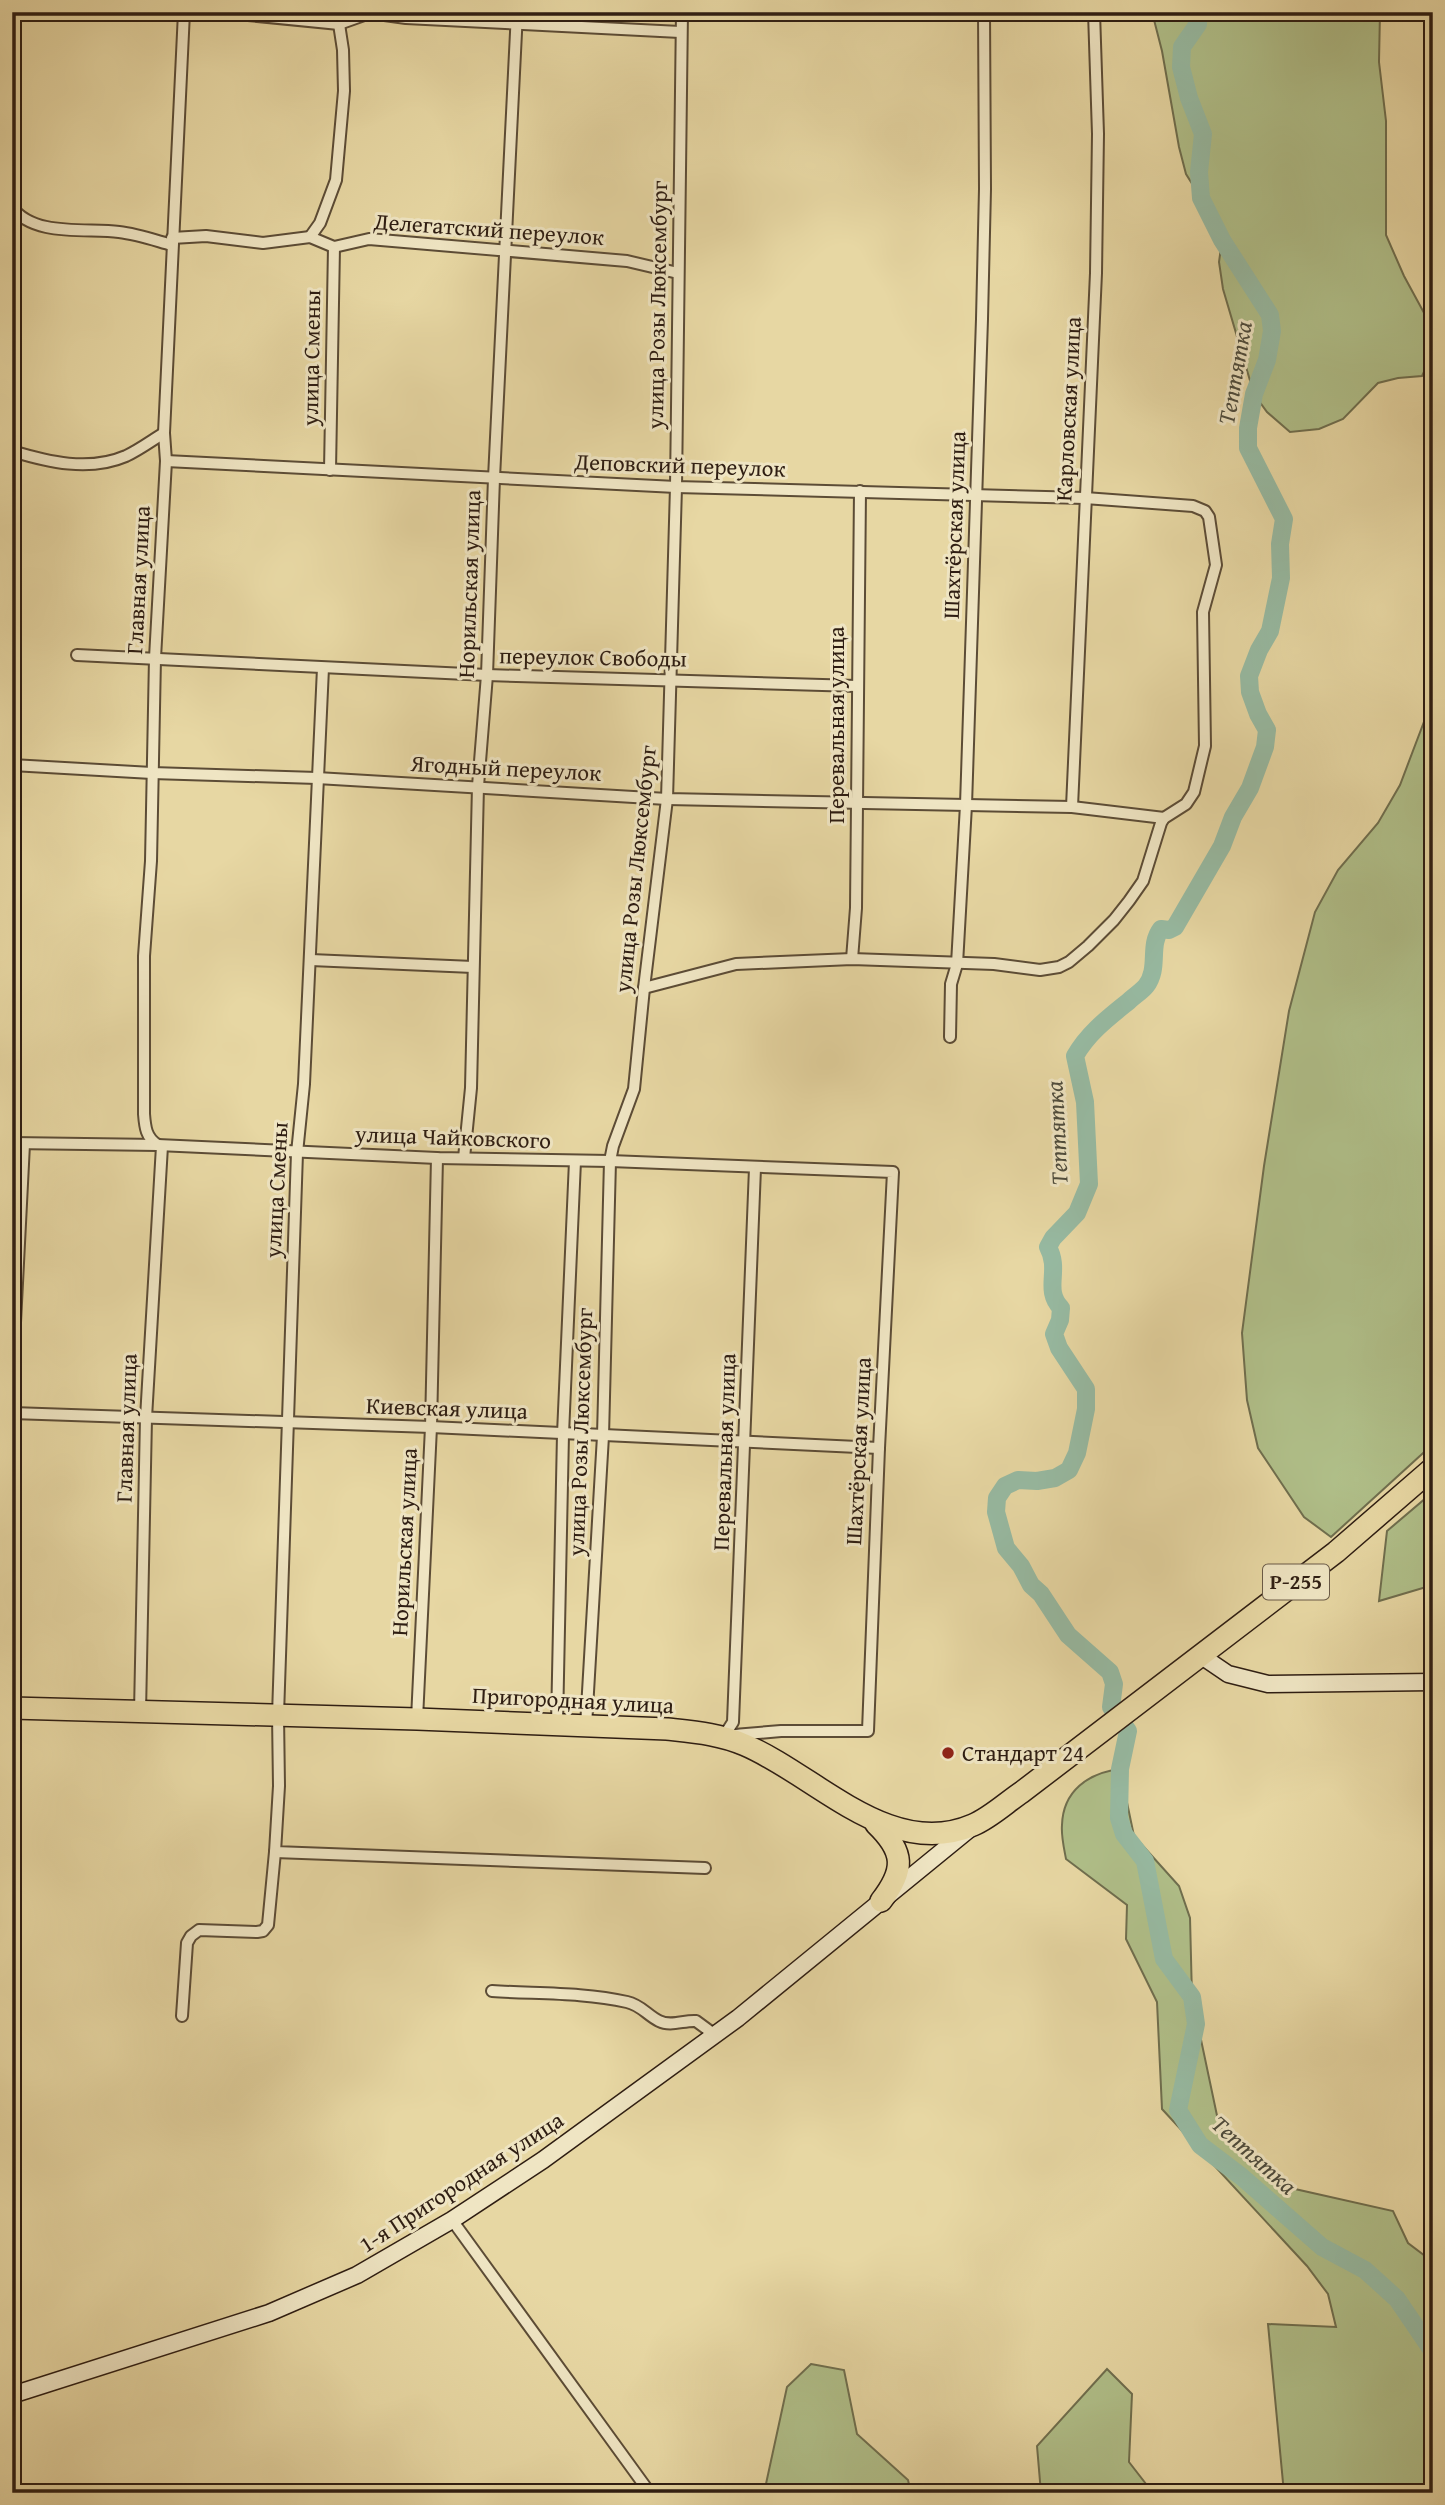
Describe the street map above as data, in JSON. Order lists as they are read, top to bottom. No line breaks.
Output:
{"streets":{"highway":["Р-255","Пригородная улица"],"street":["Делегатский переулок","улица Розы Люксембург","улица Смены","Карловская улица","Деповский переулок","Шахтёрская улица","Главная улица","Норильская улица","переулок Свободы","Перевальная улица","Ягодный переулок","улица Чайковского","Киевская улица","1-я Пригородная улица"]},"crossings":[["Делегатский переулок","улица Розы Люксембург"],["Делегатский переулок","улица Смены"],["Делегатский переулок","Норильская улица"],["улица Розы Люксембург","Деповский переулок"],["улица Розы Люксембург","переулок Свободы"],["улица Розы Люксембург","Ягодный переулок"],["улица Розы Люксембург","улица Чайковского"],["улица Розы Люксембург","Киевская улица"],["улица Розы Люксембург","Пригородная улица"],["улица Смены","Деповский переулок"],["улица Смены","переулок Свободы"],["улица Смены","Ягодный переулок"],["улица Смены","улица Чайковского"],["улица Смены","Киевская улица"],["улица Смены","Пригородная улица"],["Карловская улица","Деповский переулок"],["Карловская улица","Ягодный переулок"],["Деповский переулок","Шахтёрская улица"],["Деповский переулок","Главная улица"],["Деповский переулок","Норильская улица"],["Деповский переулок","Перевальная улица"],["Деповский переулок","Ягодный переулок"],["Шахтёрская улица","Перевальная улица"],["Шахтёрская улица","Ягодный переулок"],["Шахтёрская улица","улица Чайковского"],["Шахтёрская улица","Киевская улица"],["Шахтёрская улица","Пригородная улица"],["Главная улица","переулок Свободы"],["Главная улица","Ягодный переулок"],["Главная улица","улица Чайковского"],["Главная улица","Киевская улица"],["Главная улица","Пригородная улица"],["Норильская улица","переулок Свободы"],["Норильская улица","Ягодный переулок"],["Норильская улица","улица Чайковского"],["Норильская улица","Киевская улица"],["Норильская улица","Пригородная улица"],["переулок Свободы","Перевальная улица"],["Перевальная улица","Ягодный переулок"],["Перевальная улица","улица Чайковского"],["Перевальная улица","Киевская улица"],["Перевальная улица","Пригородная улица"],["Р-255","Пригородная улица"],["Пригородная улица","1-я Пригородная улица"]],"water":["Тептятка"],"places":["Стандарт 24"]}
